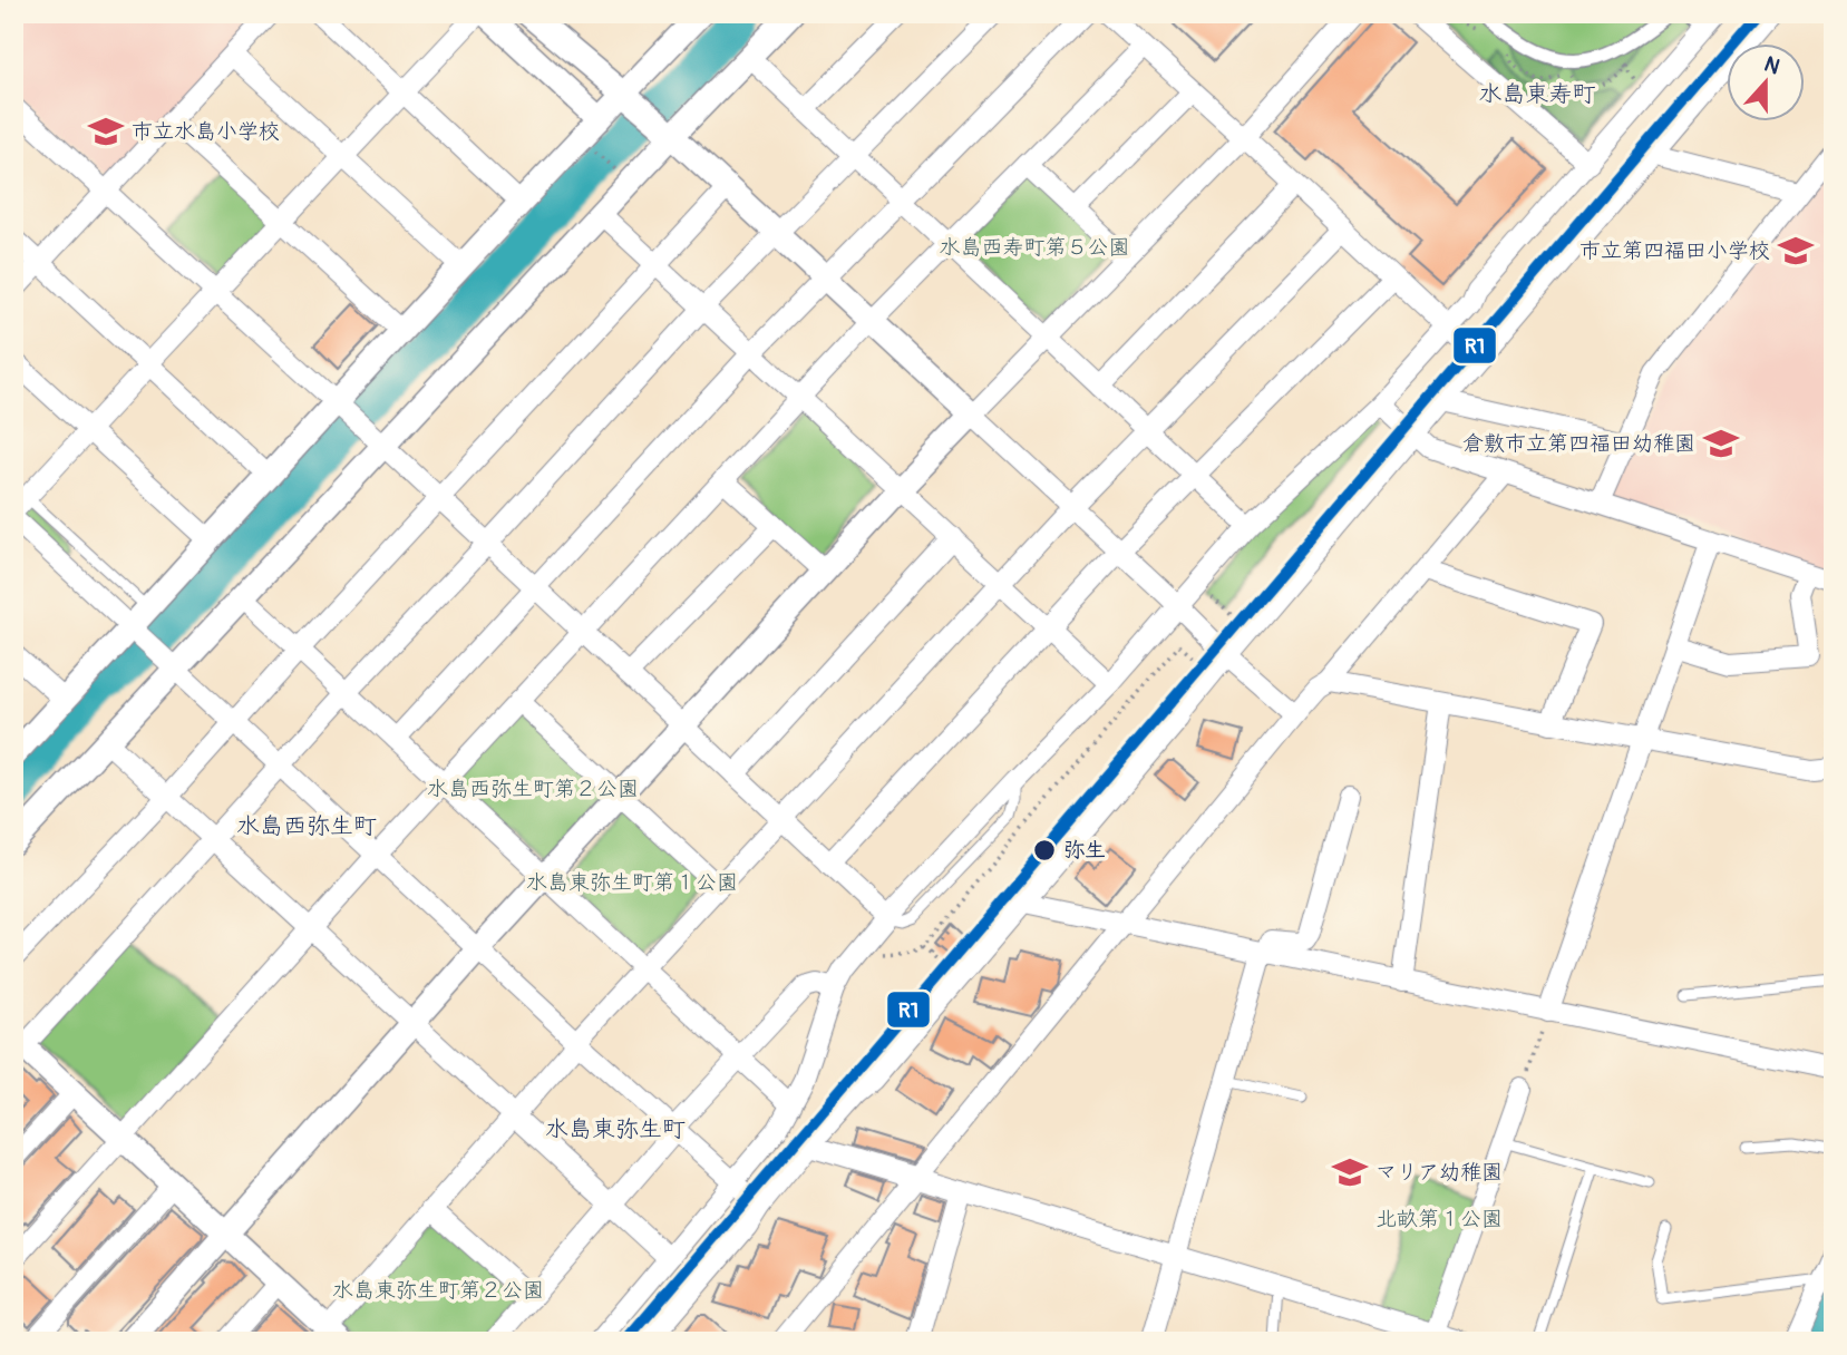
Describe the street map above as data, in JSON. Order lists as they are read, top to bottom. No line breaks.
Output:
{"districts":["水島東寿町","水島西弥生町","水島東弥生町"],"parks":["水島西寿町第５公園","水島西弥生町第２公園","水島東弥生町第１公園","北畝第１公園","水島東弥生町第２公園"],"places":{"school or university":["市立水島小学校","市立第四福田小学校","倉敷市立第四福田幼稚園","マリア幼稚園"],"other":["弥生"]},"lines":["transit line R1"],"north":"top"}
